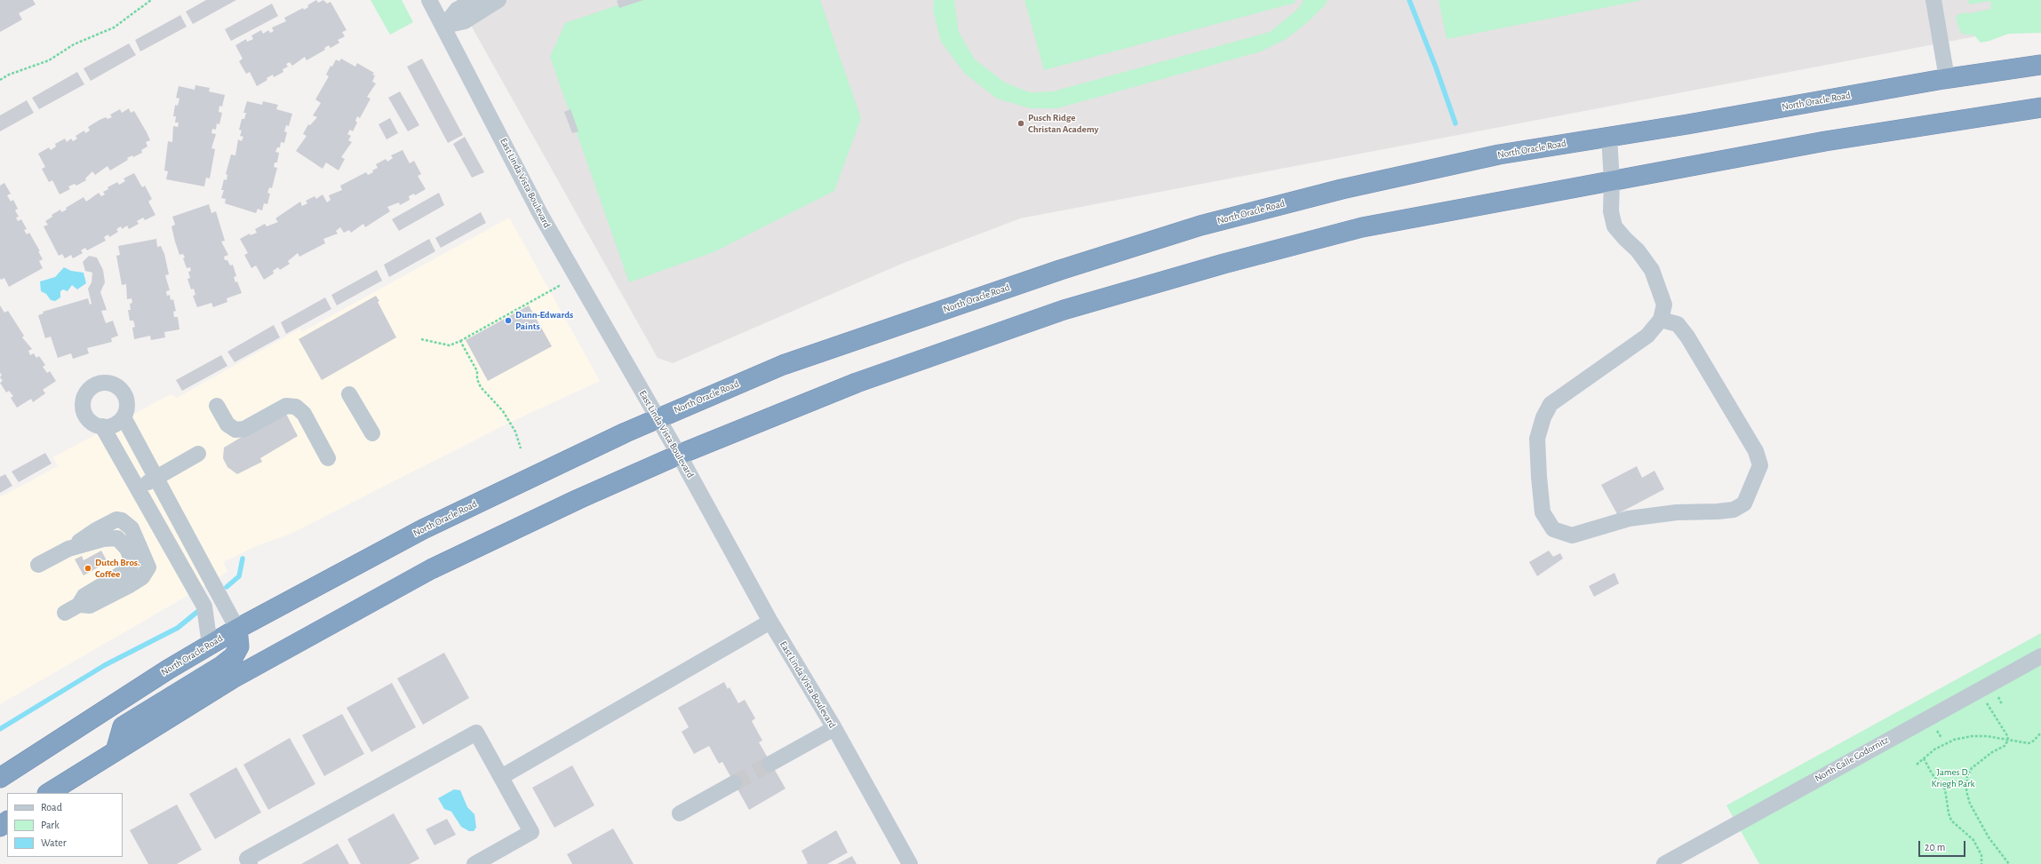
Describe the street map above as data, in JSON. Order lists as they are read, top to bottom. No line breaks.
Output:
{"streets":{"highway":["North Oracle Road"],"street":["East Linda Vista Boulevard","North Calle Godornitz"]},"crossings":[["North Oracle Road","East Linda Vista Boulevard"]],"parks":["James D. Kriegh Park"],"places":["Pusch Ridge Christan Academy","Dunn-Edwards Paints","Dutch Bros. Coffee"],"legend":["Road","Park","Water"],"scale_bar":"20 m"}
